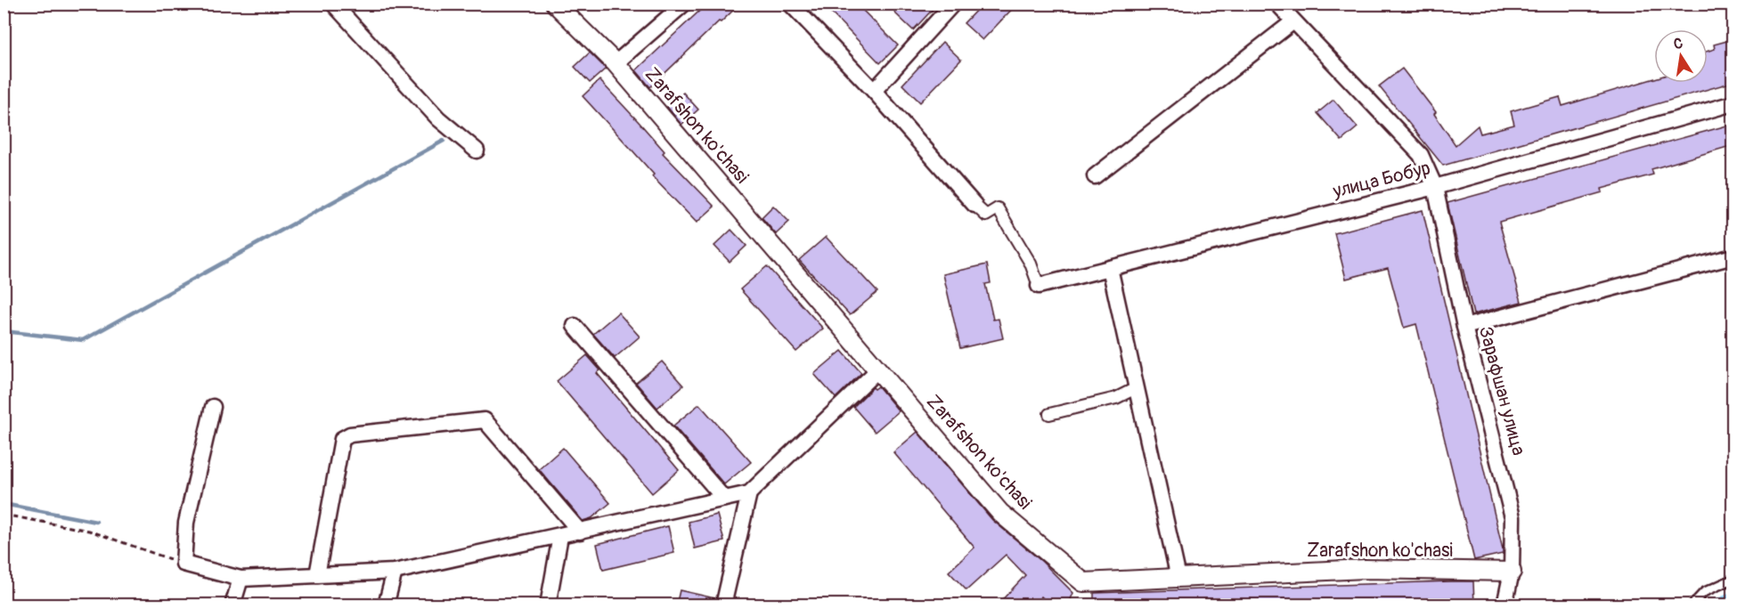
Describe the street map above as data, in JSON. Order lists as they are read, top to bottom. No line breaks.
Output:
{"streets":{"street":["Zarafshon ko'chasi","улица Бобур","Зарафшан улица"]},"crossings":[["Zarafshon ko'chasi","Зарафшан улица"],["улица Бобур","Зарафшан улица"]],"north":"top"}
